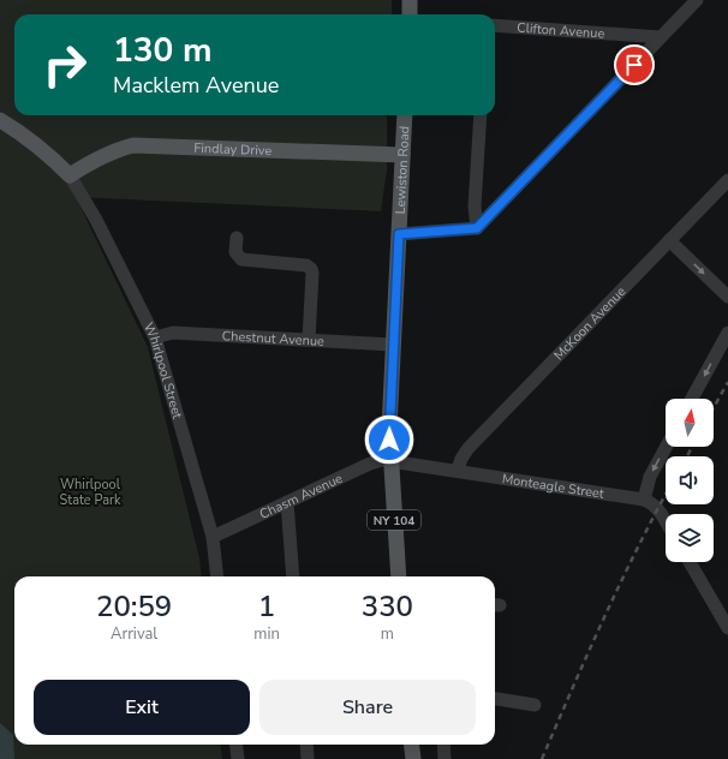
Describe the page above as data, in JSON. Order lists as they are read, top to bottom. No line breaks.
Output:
{"streets":{"main road":["Findlay Drive","Lewiston Road","NY 104"],"street":["Clifton Avenue","McKoon Avenue","Chestnut Avenue","Whirlpool Street","Monteagle Street","Chasm Avenue"]},"crossings":[["Findlay Drive","Lewiston Road"],["Findlay Drive","Whirlpool Street"],["Lewiston Road","Chestnut Avenue"],["Lewiston Road","Monteagle Street"],["Lewiston Road","Chasm Avenue"],["Lewiston Road","NY 104"],["McKoon Avenue","Monteagle Street"],["Chestnut Avenue","Whirlpool Street"],["Whirlpool Street","Chasm Avenue"],["Monteagle Street","Chasm Avenue"],["Monteagle Street","NY 104"],["Chasm Avenue","NY 104"]],"parks":["Whirlpool State Park"],"north":"top","page":{"turn":["130 m","Macklem Avenue"],"eta":["20:59","Arrival","1","min","330","m"],"buttons":["Exit","Share"]}}
